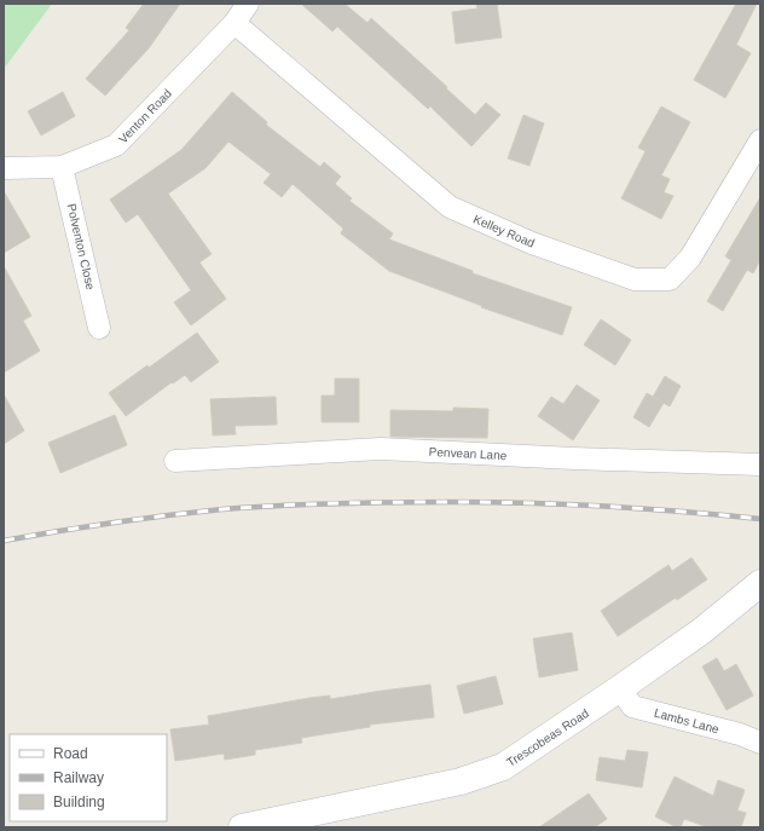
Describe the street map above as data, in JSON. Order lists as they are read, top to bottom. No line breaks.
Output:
{"streets":{"street":["Venton Road","Kelley Road","Polventon Close","Penvean Lane","Lambs Lane","Trescobeas Road"]},"crossings":[["Venton Road","Kelley Road"],["Venton Road","Polventon Close"],["Lambs Lane","Trescobeas Road"]],"legend":["Road","Railway","Building"]}
